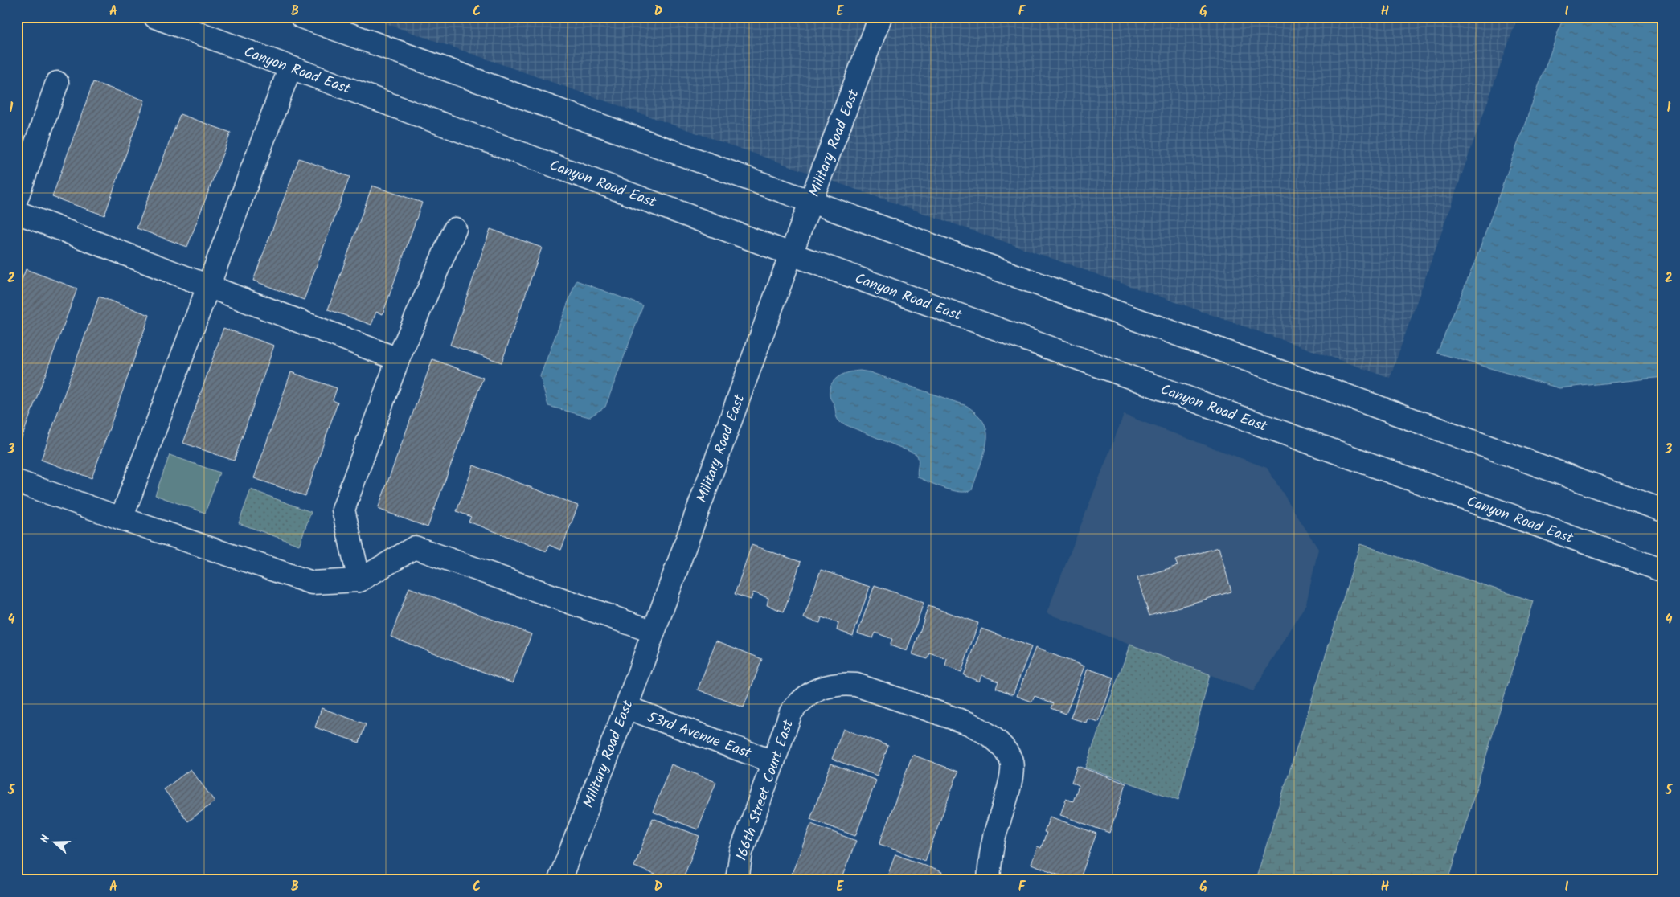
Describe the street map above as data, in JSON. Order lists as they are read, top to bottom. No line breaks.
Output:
{"streets":{"main road":["Canyon Road East","Military Road East","53rd Avenue East","166th Street Court East"]},"crossings":[["Canyon Road East","Military Road East"],["Military Road East","53rd Avenue East"],["53rd Avenue East","166th Street Court East"]],"north":"left","grid":{"columns":["A","B","C","D","E","F","G","H","I"],"rows":["1","2","3","4","5"]}}
